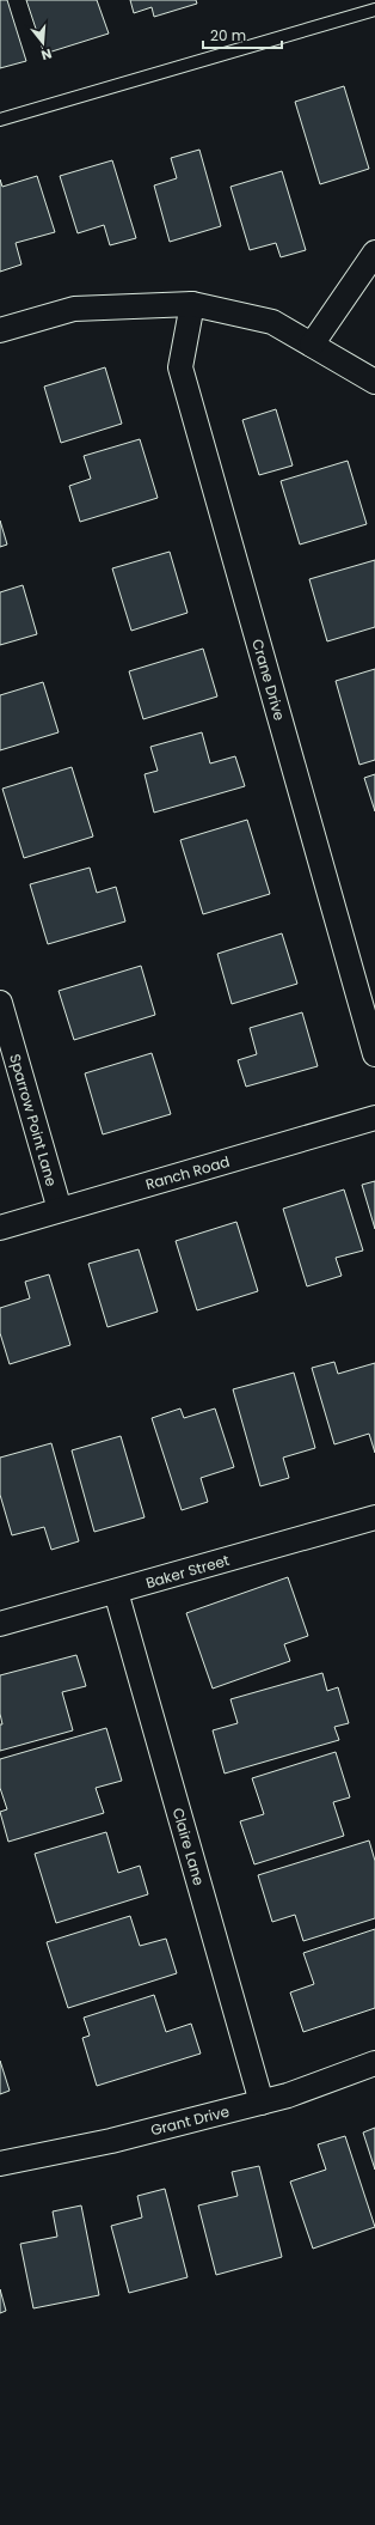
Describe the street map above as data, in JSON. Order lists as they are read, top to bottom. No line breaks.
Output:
{"streets":{"street":["Crane Drive","Sparrow Point Lane","Ranch Road","Baker Street","Claire Lane","Grant Drive"]},"crossings":[["Sparrow Point Lane","Ranch Road"],["Baker Street","Claire Lane"],["Claire Lane","Grant Drive"]],"scale_bar":"20 m","north":"bottom"}
